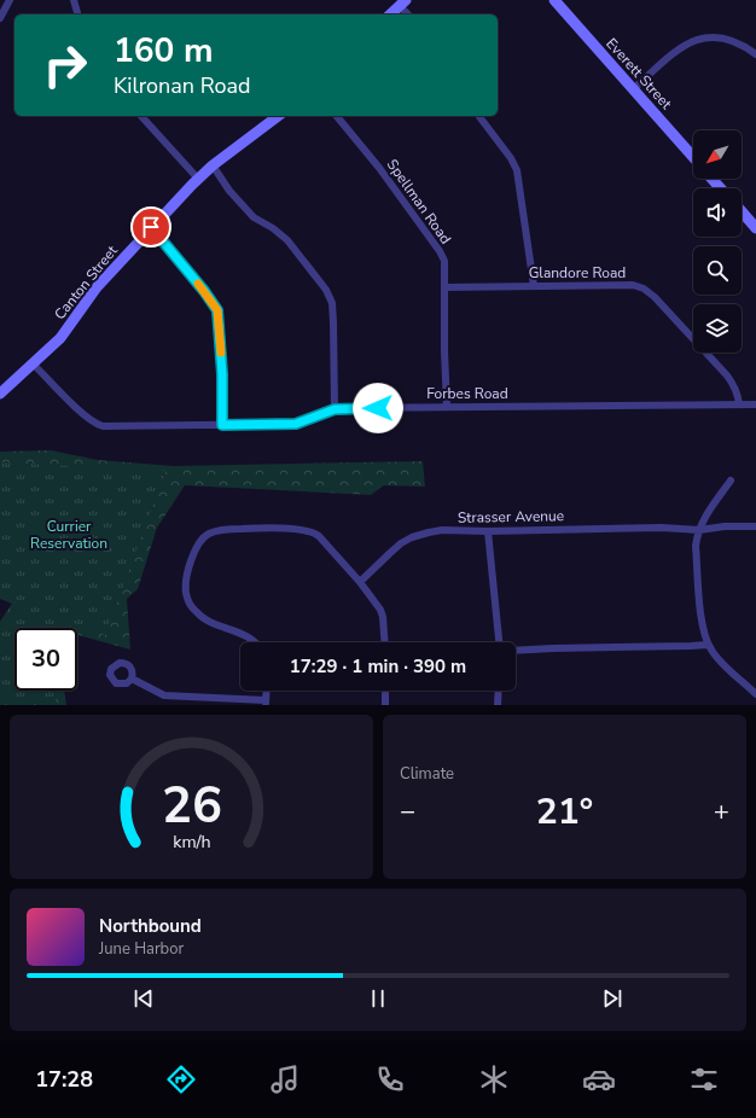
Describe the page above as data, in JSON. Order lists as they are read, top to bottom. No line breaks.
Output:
{"streets":{"main road":["Everett Street","Canton Street"],"street":["Spellman Road","Glandore Road","Forbes Road","Strasser Avenue"]},"crossings":[["Spellman Road","Glandore Road"],["Spellman Road","Forbes Road"],["Glandore Road","Forbes Road"],["Canton Street","Forbes Road"]],"parks":["Currier Reservation"],"north":"bottom left","page":{"turn":["160 m","Kilronan Road"],"limit":"30","trip":"17:29 · 1 min · 390 m","tile":"Climate","heat":["−","21°","+"],"song":["Northbound","June Harbor"],"tabs":"17:28","gauge":["26","km/h"]}}
